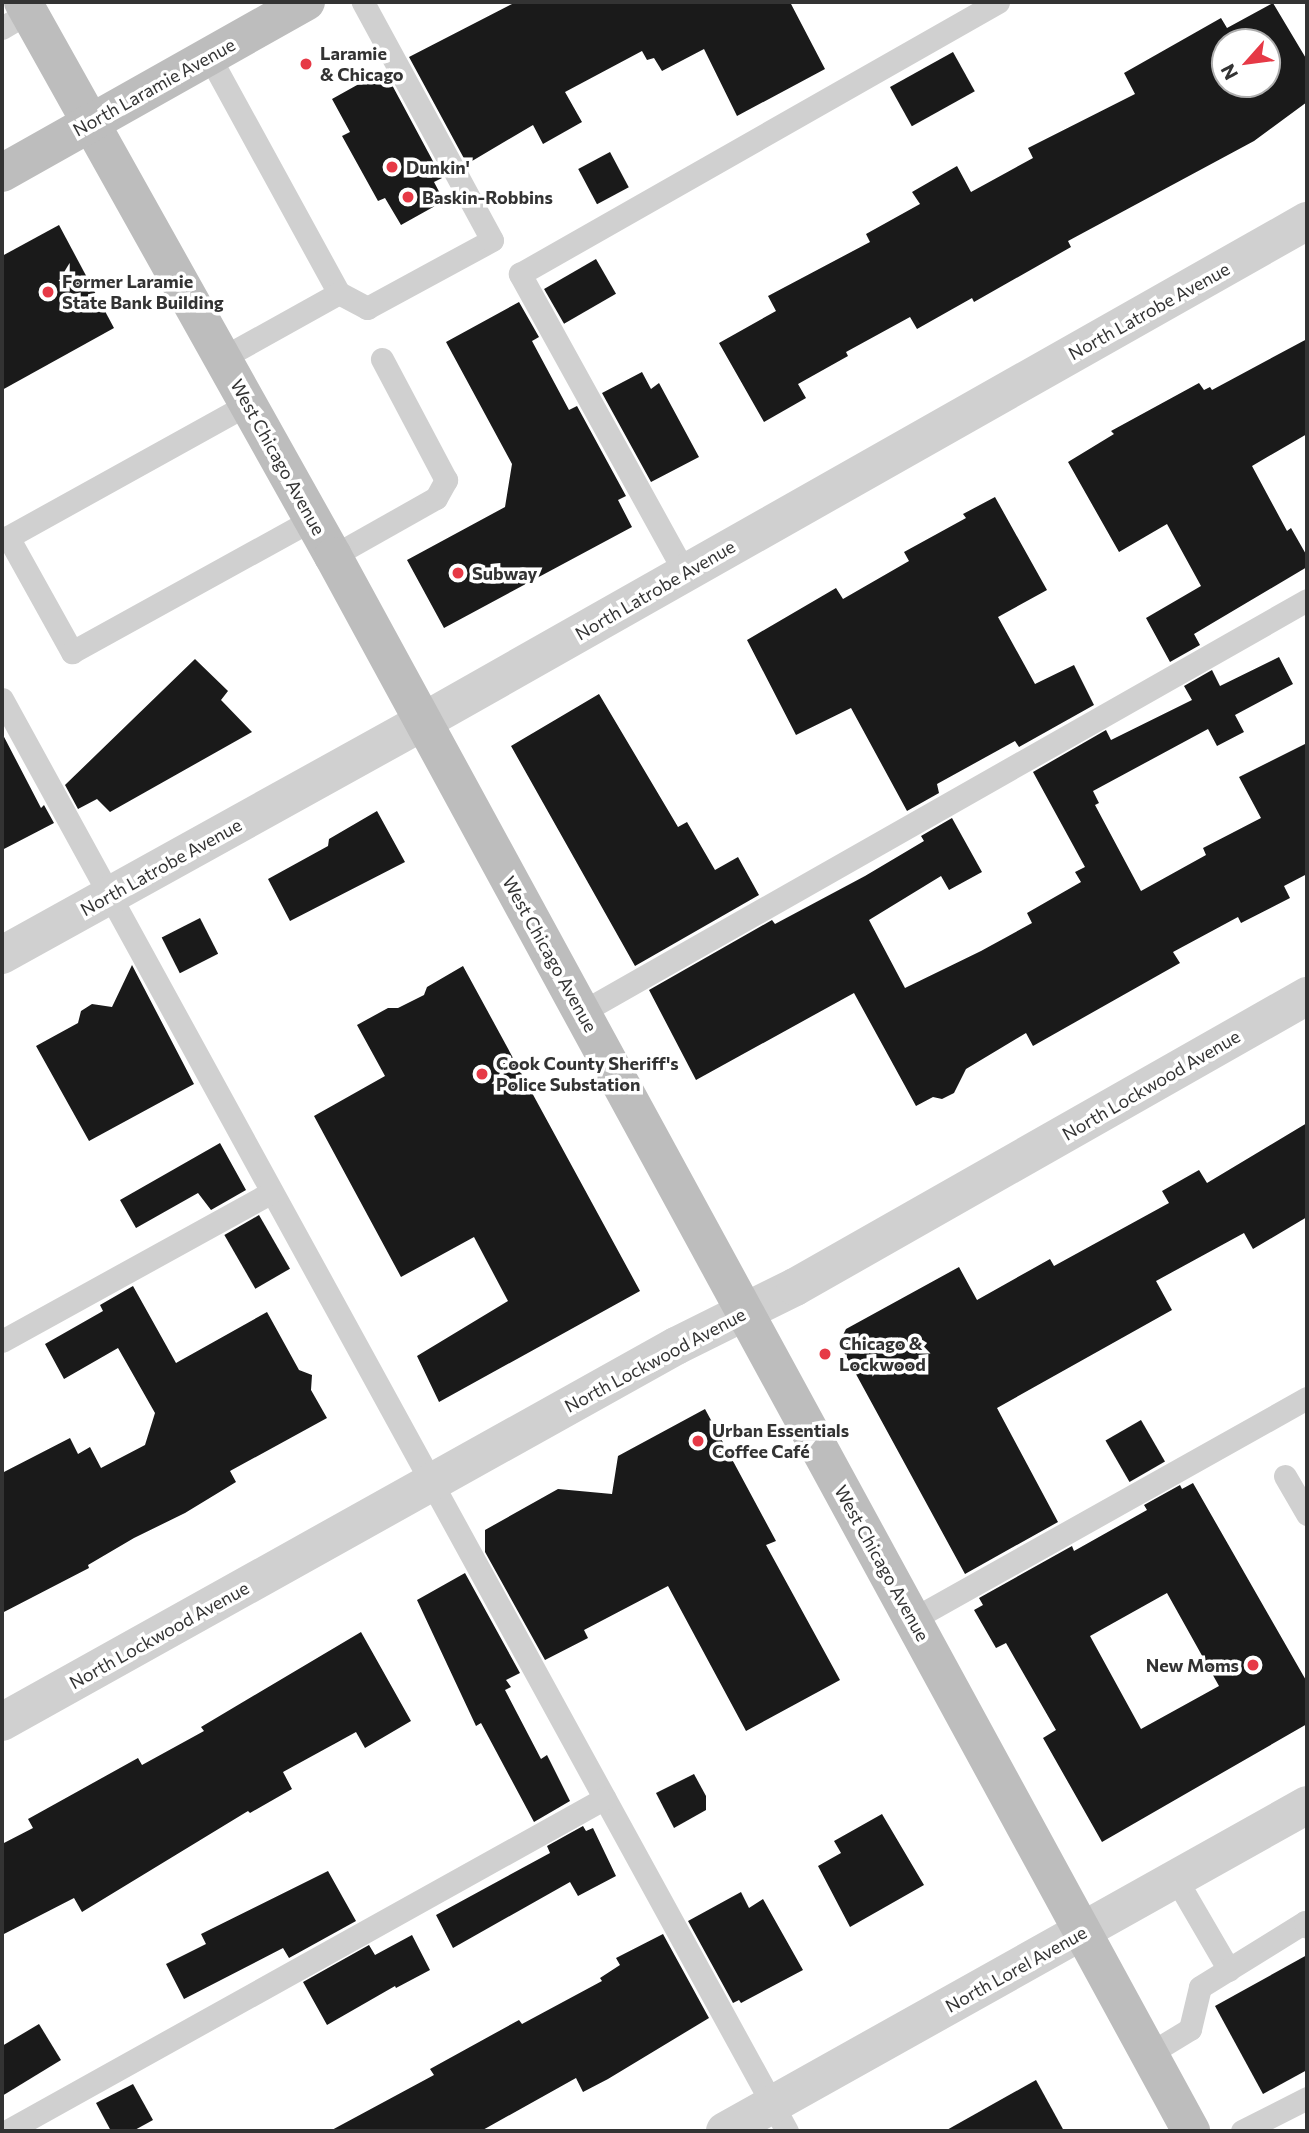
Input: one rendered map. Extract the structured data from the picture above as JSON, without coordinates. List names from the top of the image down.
{
  "streets": {
    "main road": ["North Laramie Avenue", "West Chicago Avenue"],
    "street": ["North Latrobe Avenue", "North Lockwood Avenue", "North Lorel Avenue"]
  },
  "crossings": [
    ["North Laramie Avenue", "West Chicago Avenue"],
    ["North Latrobe Avenue", "West Chicago Avenue"],
    ["West Chicago Avenue", "North Lockwood Avenue"],
    ["West Chicago Avenue", "North Lorel Avenue"]
  ],
  "places": [
    "Laramie & Chicago",
    "Dunkin'",
    "Baskin-Robbins",
    "Former Laramie State Bank Building",
    "Subway",
    "Cook County Sheriff's Police Substation",
    "Chicago & Lockwood",
    "Urban Essentials Coffee Café",
    "New Moms"
  ],
  "north": "bottom left"
}
